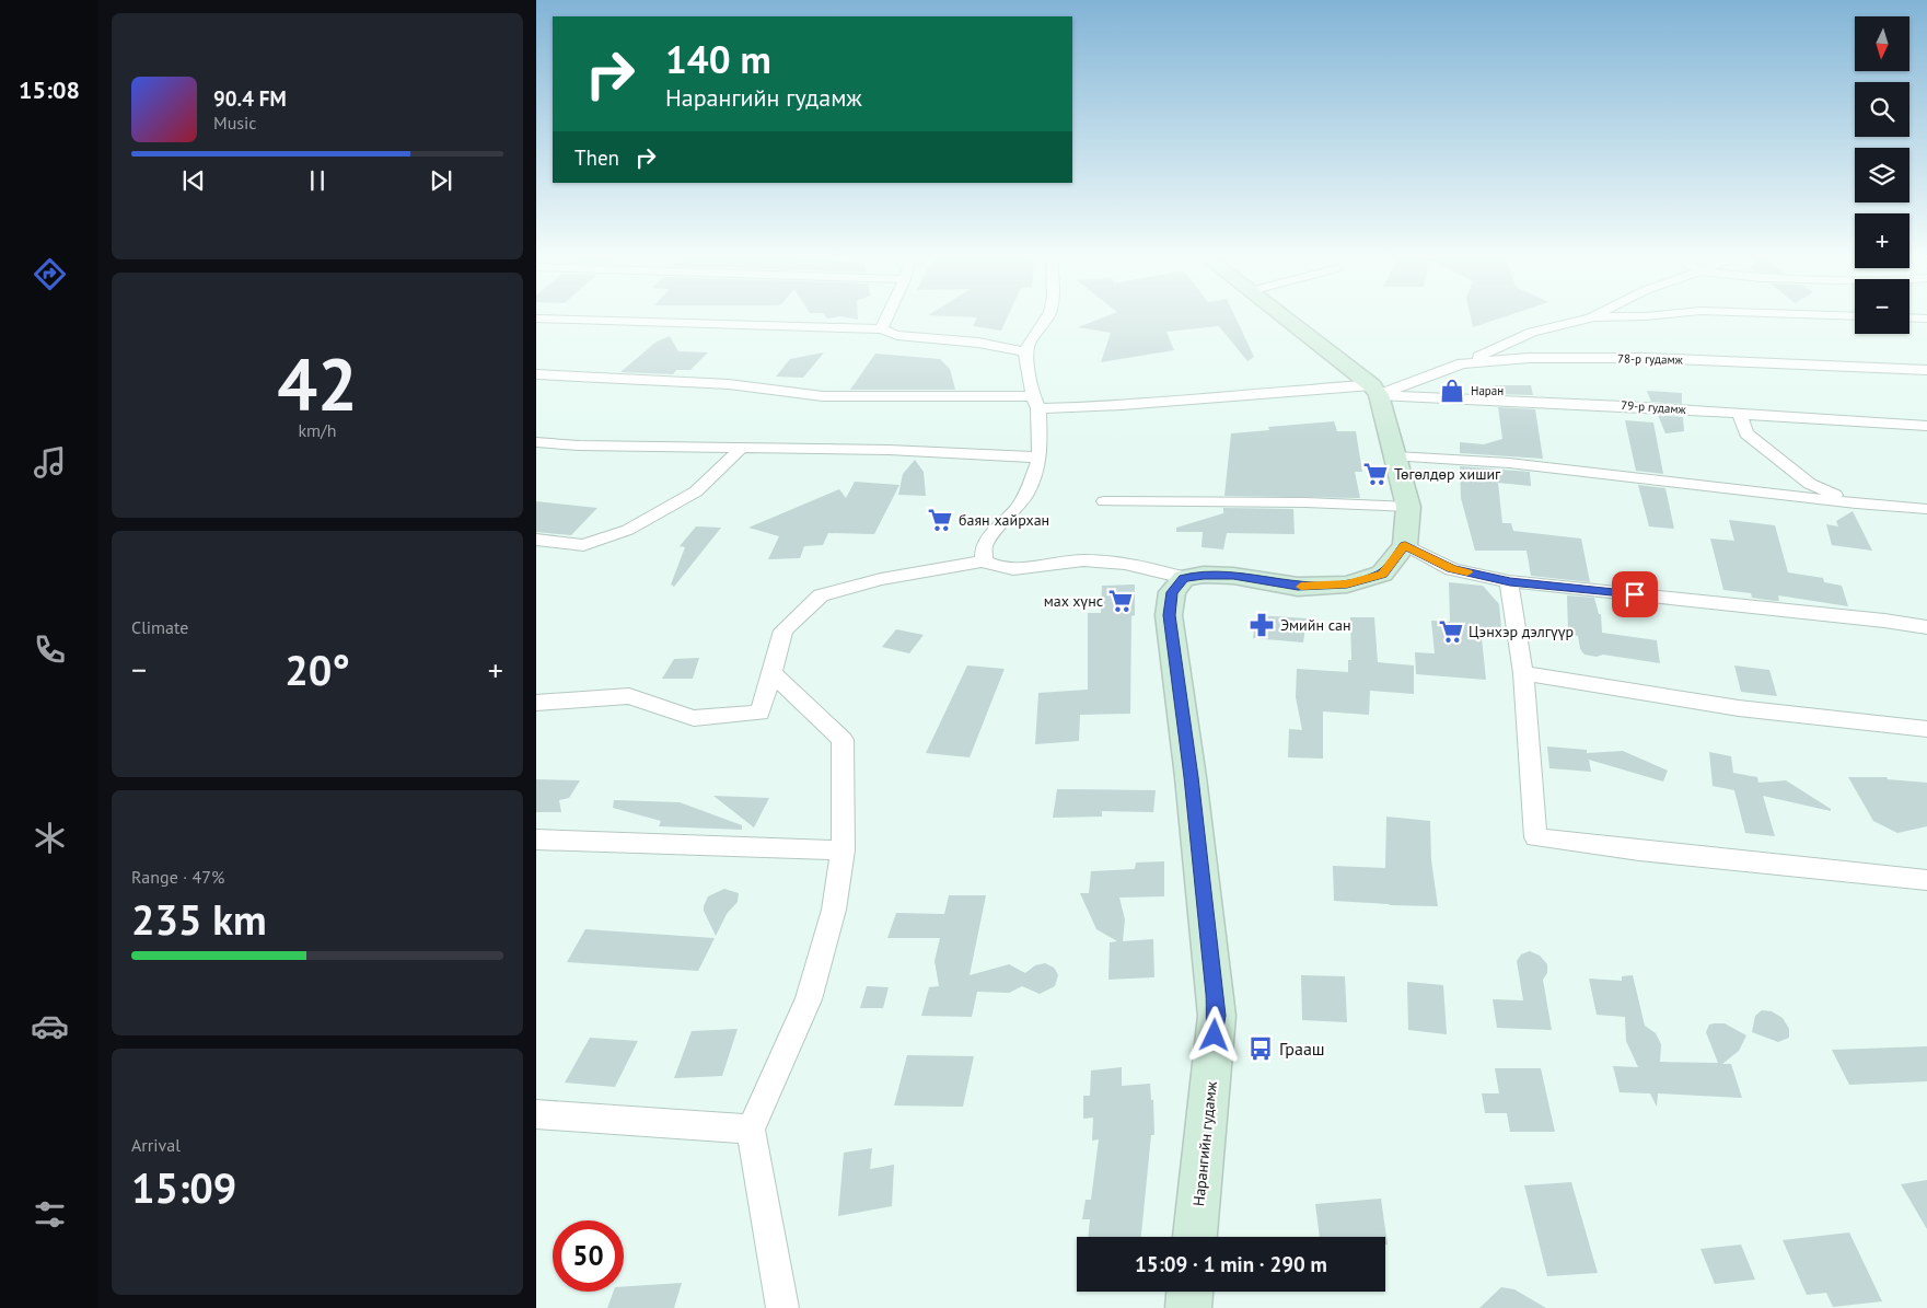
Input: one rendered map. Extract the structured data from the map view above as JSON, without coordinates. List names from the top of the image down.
{
  "streets": {
    "main road": ["Нарангийн гудамж"],
    "street": ["78-р гудамж", "79-р гудамж"]
  },
  "crossings": [
    ["78-р гудамж", "79-р гудамж"]
  ],
  "places": {
    "shop": ["Наран"],
    "supermarket": [
      "Төгөлдөр хишиг",
      "баян хайрхан",
      "мах хүнс",
      "Цэнхэр дэлгүүр"
    ],
    "pharmacy": ["Эмийн сан"],
    "bus stop": ["Грааш"]
  },
  "north": "bottom",
  "page": {
    "tabs": "15:08",
    "map_buttons": ["+", "−"],
    "turn": ["140 m", "Нарангийн гудамж"],
    "song": ["90.4 FM", "Music"],
    "then": "Then",
    "tile": [
      ["42", "km/h"],
      "Climate",
      ["Range · 47%", "235 km"],
      ["Arrival", "15:09"]
    ],
    "heat": ["−", "20°", "+"],
    "limit": "50",
    "trip": "15:09 · 1 min · 290 m"
  }
}
